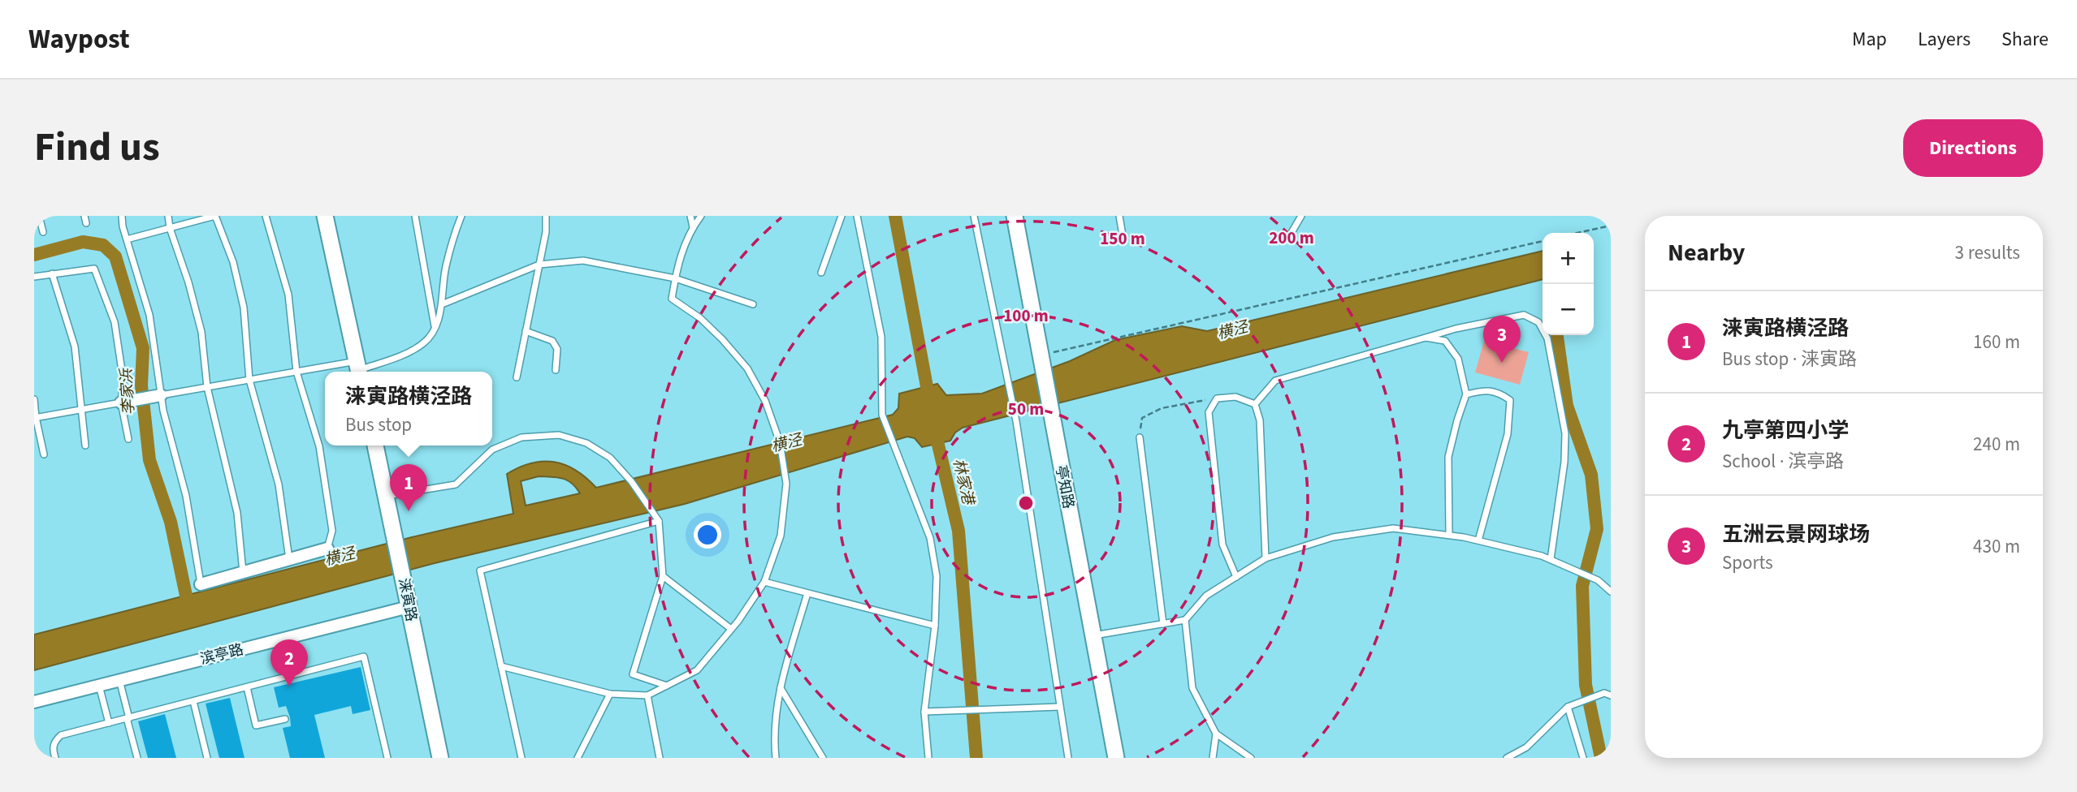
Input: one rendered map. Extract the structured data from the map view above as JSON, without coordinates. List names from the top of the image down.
{
  "streets": {
    "street": ["亭知路", "涞寅路", "滨亭路"]
  },
  "crossings": [
    ["涞寅路", "滨亭路"]
  ],
  "water": ["横泾", "李家浜", "林家港"],
  "page": {
    "header": "Waypost",
    "nav": ["Map", "Layers", "Share"],
    "title": "Find us",
    "buttons": "Directions",
    "heading": ["Nearby", "3 results"],
    "map_buttons": ["+", "−"],
    "list": [
      {
        "mark": "1",
        "name": "涞寅路横泾路",
        "note": "Bus stop · 涞寅路",
        "value": "160 m"
      },
      {
        "mark": "2",
        "name": "九亭第四小学",
        "note": "School · 滨亭路",
        "value": "240 m"
      },
      {
        "mark": "3",
        "name": "五洲云景网球场",
        "note": "Sports",
        "value": "430 m"
      }
    ],
    "pins": ["3", "1", "2"],
    "popup": ["涞寅路横泾路", "Bus stop"]
  },
  "rings": [
    "200 m",
    "150 m",
    "100 m",
    "50 m"
  ]
}
